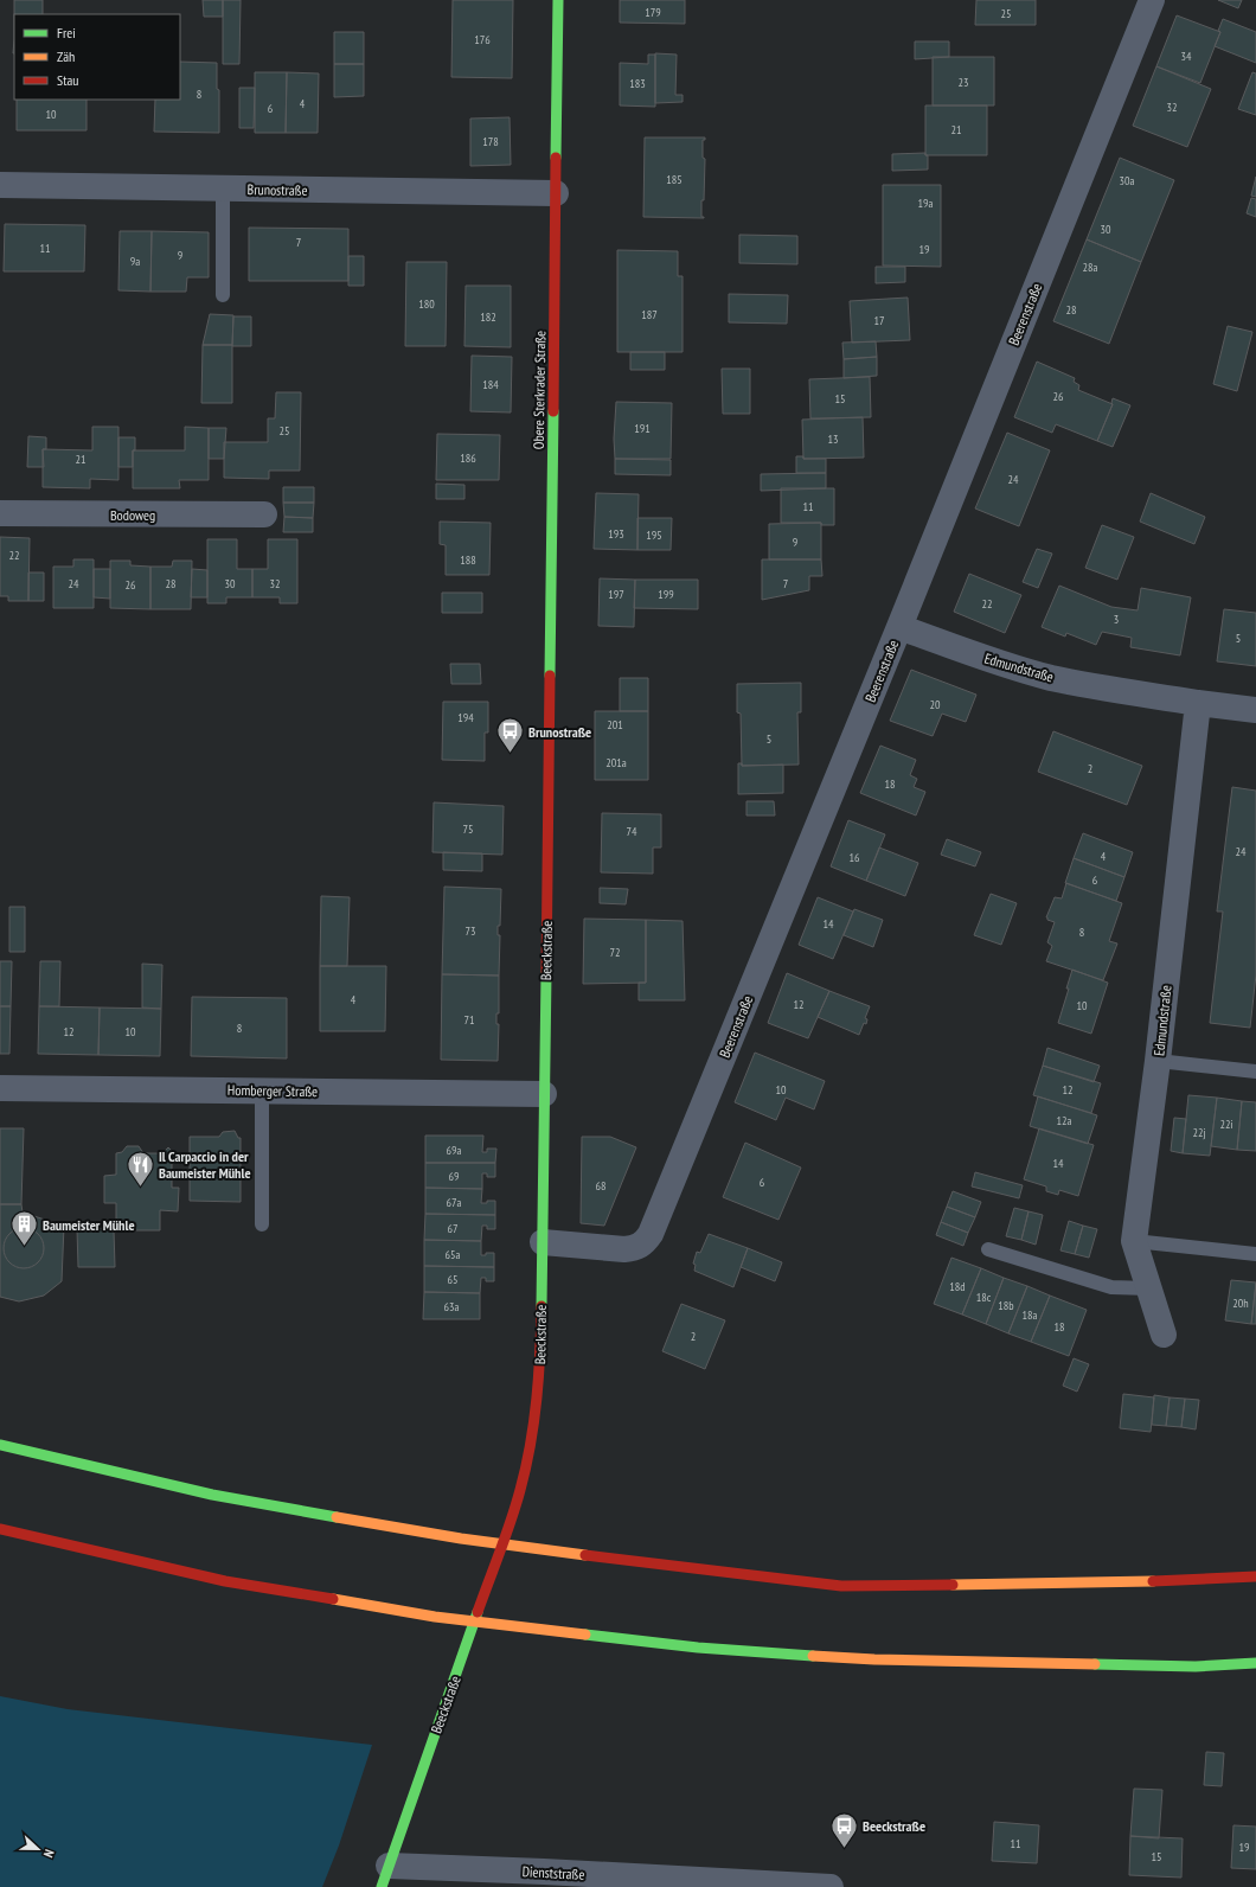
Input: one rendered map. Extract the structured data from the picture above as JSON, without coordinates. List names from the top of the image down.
{
  "streets": {
    "main road": ["Obere Sterkrader Straße", "Beeckstraße"],
    "street": [
      "Brunostraße",
      "Beerenstraße",
      "Bodoweg",
      "Edmundstraße",
      "Homberger Straße",
      "Dienststraße"
    ]
  },
  "crossings": [
    ["Brunostraße", "Obere Sterkrader Straße"],
    ["Beerenstraße", "Edmundstraße"],
    ["Beerenstraße", "Beeckstraße"],
    ["Obere Sterkrader Straße", "Beeckstraße"],
    ["Beeckstraße", "Homberger Straße"],
    ["Beeckstraße", "Dienststraße"]
  ],
  "places": {
    "bus stop": ["Brunostraße", "Beeckstraße"],
    "restaurant": ["Il Carpaccio in der Baumeister Mühle"],
    "building": ["Baumeister Mühle"]
  },
  "house_numbers": [
    "179",
    "25",
    "176",
    "34",
    "23",
    "183",
    "8",
    "4",
    "32",
    "6",
    "10",
    "21",
    "178",
    "185",
    "30a",
    "19a",
    "30",
    "7",
    "11",
    "19",
    "9",
    "9a",
    "28a",
    "180",
    "28",
    "187",
    "182",
    "17",
    "184",
    "26",
    "15",
    "191",
    "25",
    "13",
    "186",
    "21",
    "24",
    "11",
    "193",
    "195",
    "9",
    "22",
    "188",
    "24",
    "28",
    "30",
    "32",
    "7",
    "26",
    "197",
    "199",
    "22",
    "3",
    "5",
    "20",
    "194",
    "201",
    "5",
    "201a",
    "2",
    "18",
    "75",
    "74",
    "24",
    "4",
    "16",
    "6",
    "14",
    "73",
    "8",
    "72",
    "4",
    "12",
    "10",
    "71",
    "8",
    "12",
    "10",
    "10",
    "12",
    "12a",
    "22i",
    "22j",
    "69a",
    "14",
    "69",
    "6",
    "68",
    "67a",
    "67",
    "65a",
    "65",
    "18d",
    "18c",
    "20h",
    "18b",
    "63a",
    "18a",
    "18",
    "2",
    "11",
    "19",
    "15"
  ],
  "legend": ["Frei", "Zäh", "Stau"],
  "north": "right"
}
